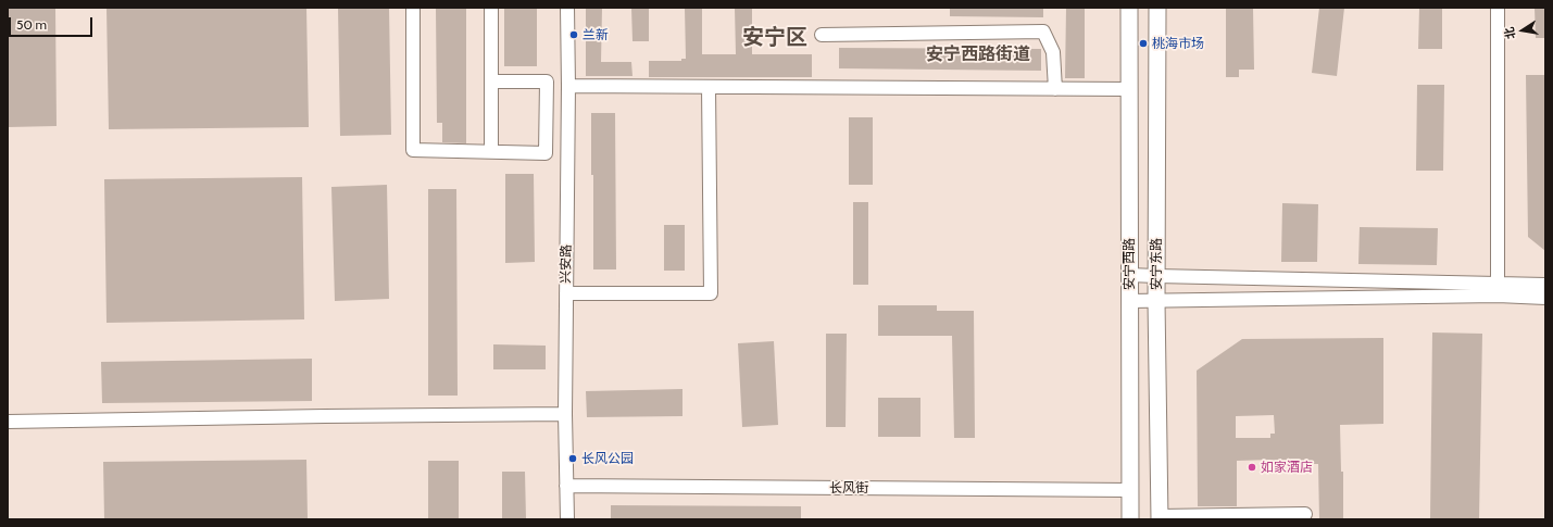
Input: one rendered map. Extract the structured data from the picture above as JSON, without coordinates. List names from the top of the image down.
{
  "streets": {
    "main road": ["安宁西路", "安宁东路"],
    "street": ["兴安路", "长风街"]
  },
  "crossings": [
    ["兴安路", "长风街"],
    ["安宁西路", "长风街"]
  ],
  "districts": ["安宁区", "安宁西路街道"],
  "places": [
    "兰新",
    "桃海市场",
    "长风公园",
    "如家酒店"
  ],
  "scale_bar": "50 m",
  "north": "left"
}
